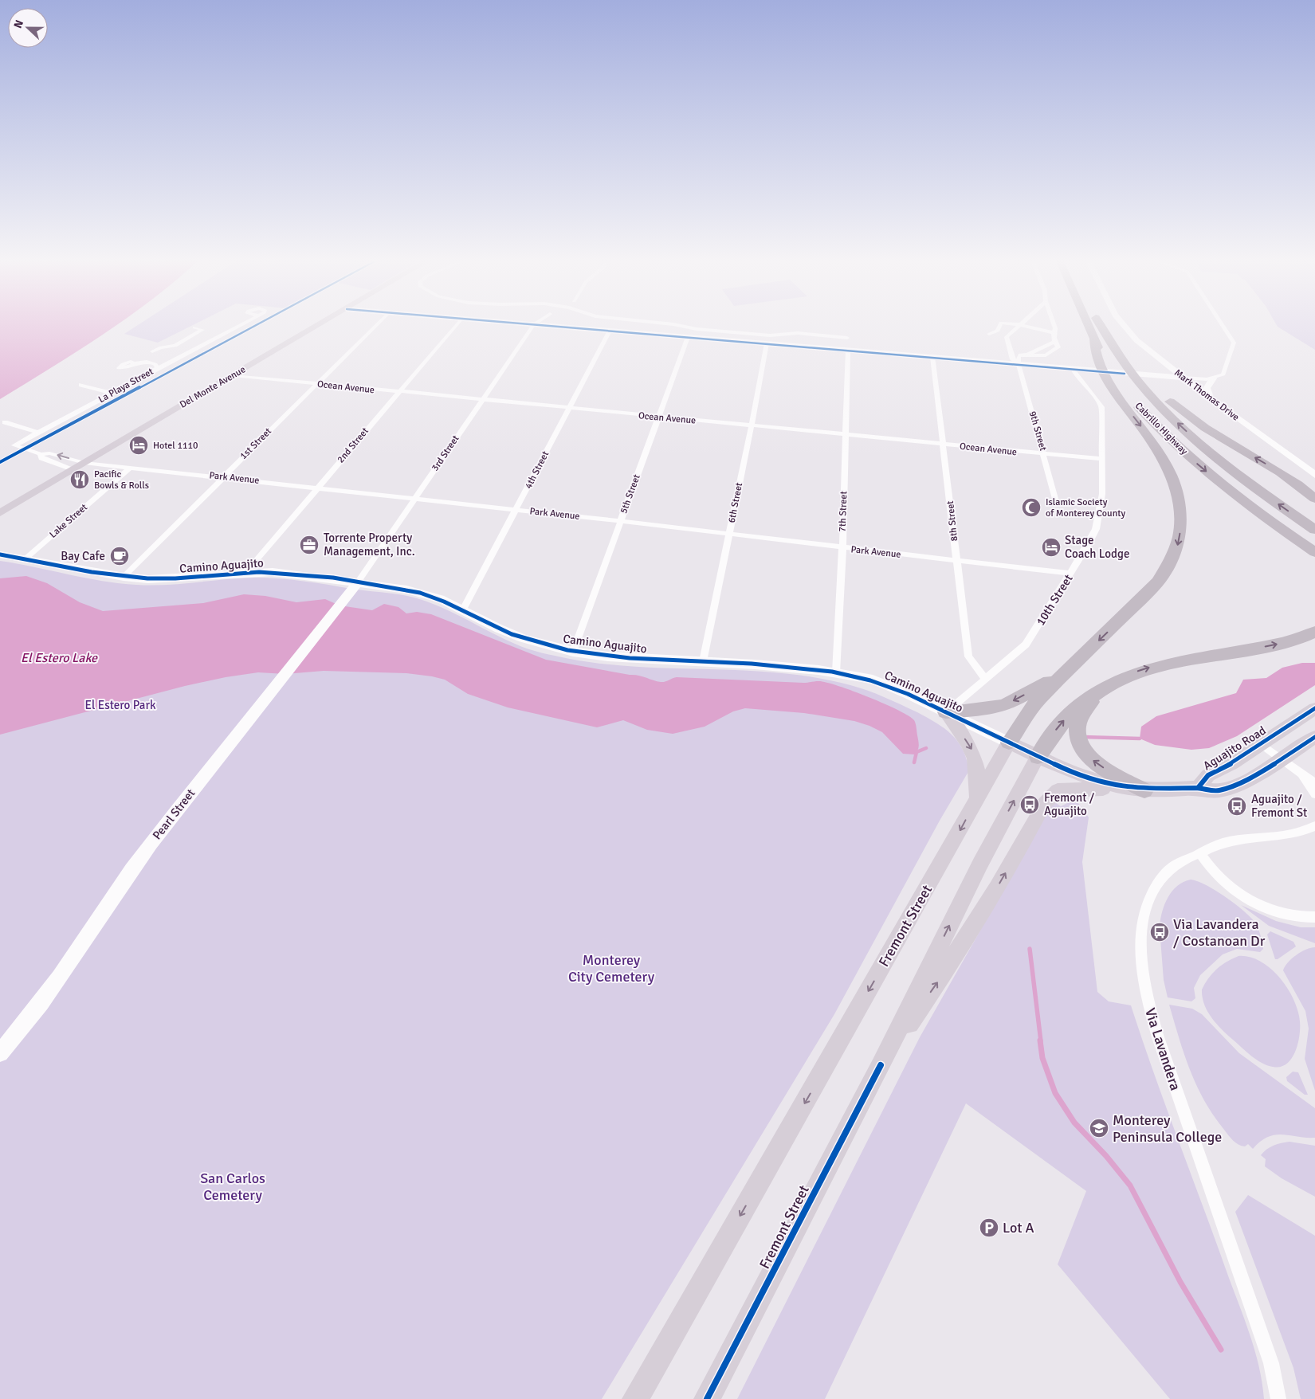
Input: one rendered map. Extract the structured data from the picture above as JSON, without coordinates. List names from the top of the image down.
{
  "streets": {
    "highway": ["Cabrillo Highway"],
    "main road": [
      "Del Monte Avenue",
      "Camino Aguajito",
      "Aguajito Road",
      "Fremont Street"
    ],
    "street": [
      "La Playa Street",
      "Ocean Avenue",
      "Mark Thomas Drive",
      "9th Street",
      "1st Street",
      "2nd Street",
      "3rd Street",
      "4th Street",
      "Park Avenue",
      "5th Street",
      "6th Street",
      "7th Street",
      "Lake Street",
      "8th Street",
      "10th Street",
      "Pearl Street",
      "Via Lavandera"
    ]
  },
  "crossings": [
    ["La Playa Street", "Park Avenue"],
    ["Del Monte Avenue", "Ocean Avenue"],
    ["Del Monte Avenue", "Park Avenue"],
    ["Ocean Avenue", "9th Street"],
    ["Ocean Avenue", "1st Street"],
    ["Ocean Avenue", "2nd Street"],
    ["Ocean Avenue", "3rd Street"],
    ["Ocean Avenue", "4th Street"],
    ["Ocean Avenue", "5th Street"],
    ["Ocean Avenue", "6th Street"],
    ["Ocean Avenue", "7th Street"],
    ["Ocean Avenue", "8th Street"],
    ["Ocean Avenue", "10th Street"],
    ["1st Street", "Park Avenue"],
    ["1st Street", "Camino Aguajito"],
    ["2nd Street", "Park Avenue"],
    ["2nd Street", "Camino Aguajito"],
    ["3rd Street", "Park Avenue"],
    ["3rd Street", "Camino Aguajito"],
    ["3rd Street", "Pearl Street"],
    ["4th Street", "Park Avenue"],
    ["4th Street", "Camino Aguajito"],
    ["Park Avenue", "5th Street"],
    ["Park Avenue", "6th Street"],
    ["Park Avenue", "7th Street"],
    ["Park Avenue", "Lake Street"],
    ["Park Avenue", "8th Street"],
    ["Park Avenue", "10th Street"],
    ["5th Street", "Camino Aguajito"],
    ["6th Street", "Camino Aguajito"],
    ["7th Street", "Camino Aguajito"],
    ["Lake Street", "Camino Aguajito"],
    ["8th Street", "10th Street"],
    ["Camino Aguajito", "10th Street"],
    ["Camino Aguajito", "Aguajito Road"],
    ["Camino Aguajito", "Pearl Street"],
    ["Camino Aguajito", "Fremont Street"]
  ],
  "water": ["El Estero Lake"],
  "parks": ["El Estero Park", "Monterey City Cemetery", "San Carlos Cemetery"],
  "places": {
    "hotel": ["Hotel 1110", "Stage Coach Lodge"],
    "restaurant": ["Pacific Bowls & Rolls"],
    "mosque": ["Islamic Society of Monterey County"],
    "office": ["Torrente Property Management, Inc."],
    "cafe": ["Bay Cafe"],
    "bus stop": ["Fremont / Aguajito", "Aguajito / Fremont St", "Via Lavandera / Costanoan Dr"],
    "school or university": ["Monterey Peninsula College"],
    "parking": ["Lot A"]
  },
  "north": "left"
}
